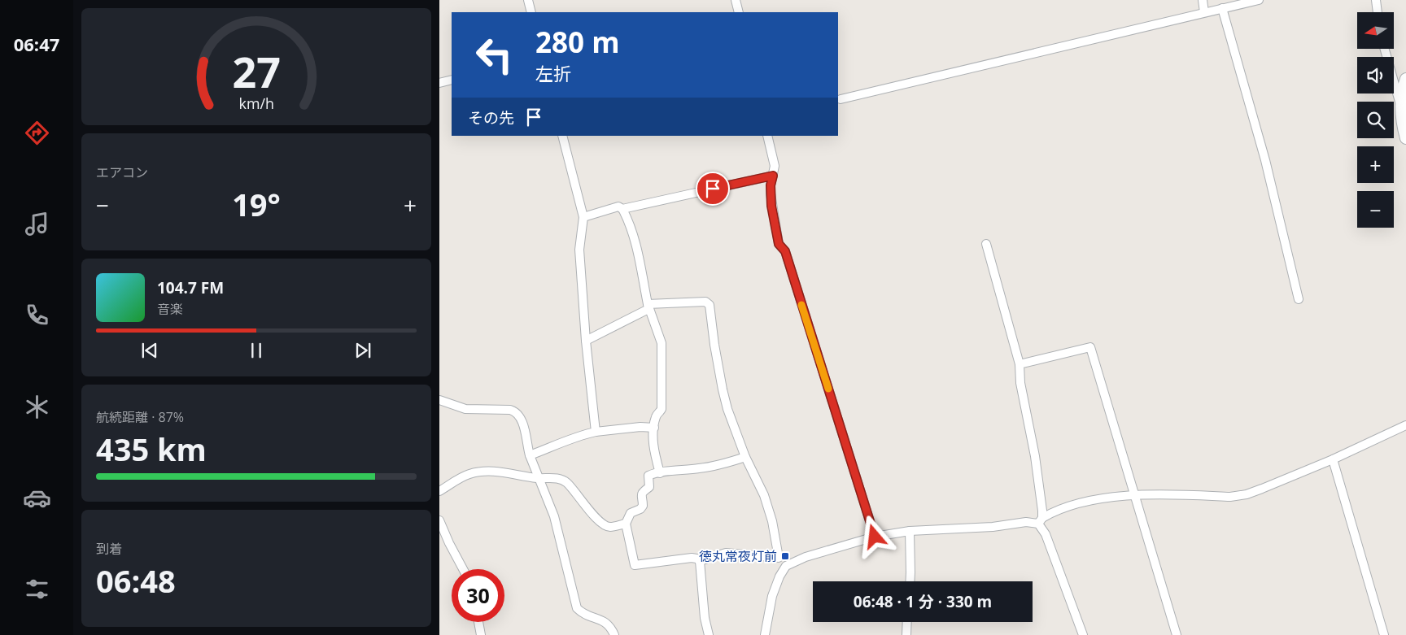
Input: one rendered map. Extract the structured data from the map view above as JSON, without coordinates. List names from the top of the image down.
{
  "places": {
    "transit": ["徳丸常夜灯前"]
  },
  "north": "left",
  "page": {
    "tabs": "06:47",
    "map_buttons": ["+", "−"],
    "turn": ["280 m", "左折"],
    "then": "その先",
    "tile": [
      "エアコン",
      ["航続距離 · 87%", "435 km"],
      ["到着", "06:48"]
    ],
    "heat": ["−", "19°", "+"],
    "song": ["104.7 FM", "音楽"],
    "limit": "30",
    "trip": "06:48 · 1 分 · 330 m",
    "gauge": ["27", "km/h"]
  }
}
